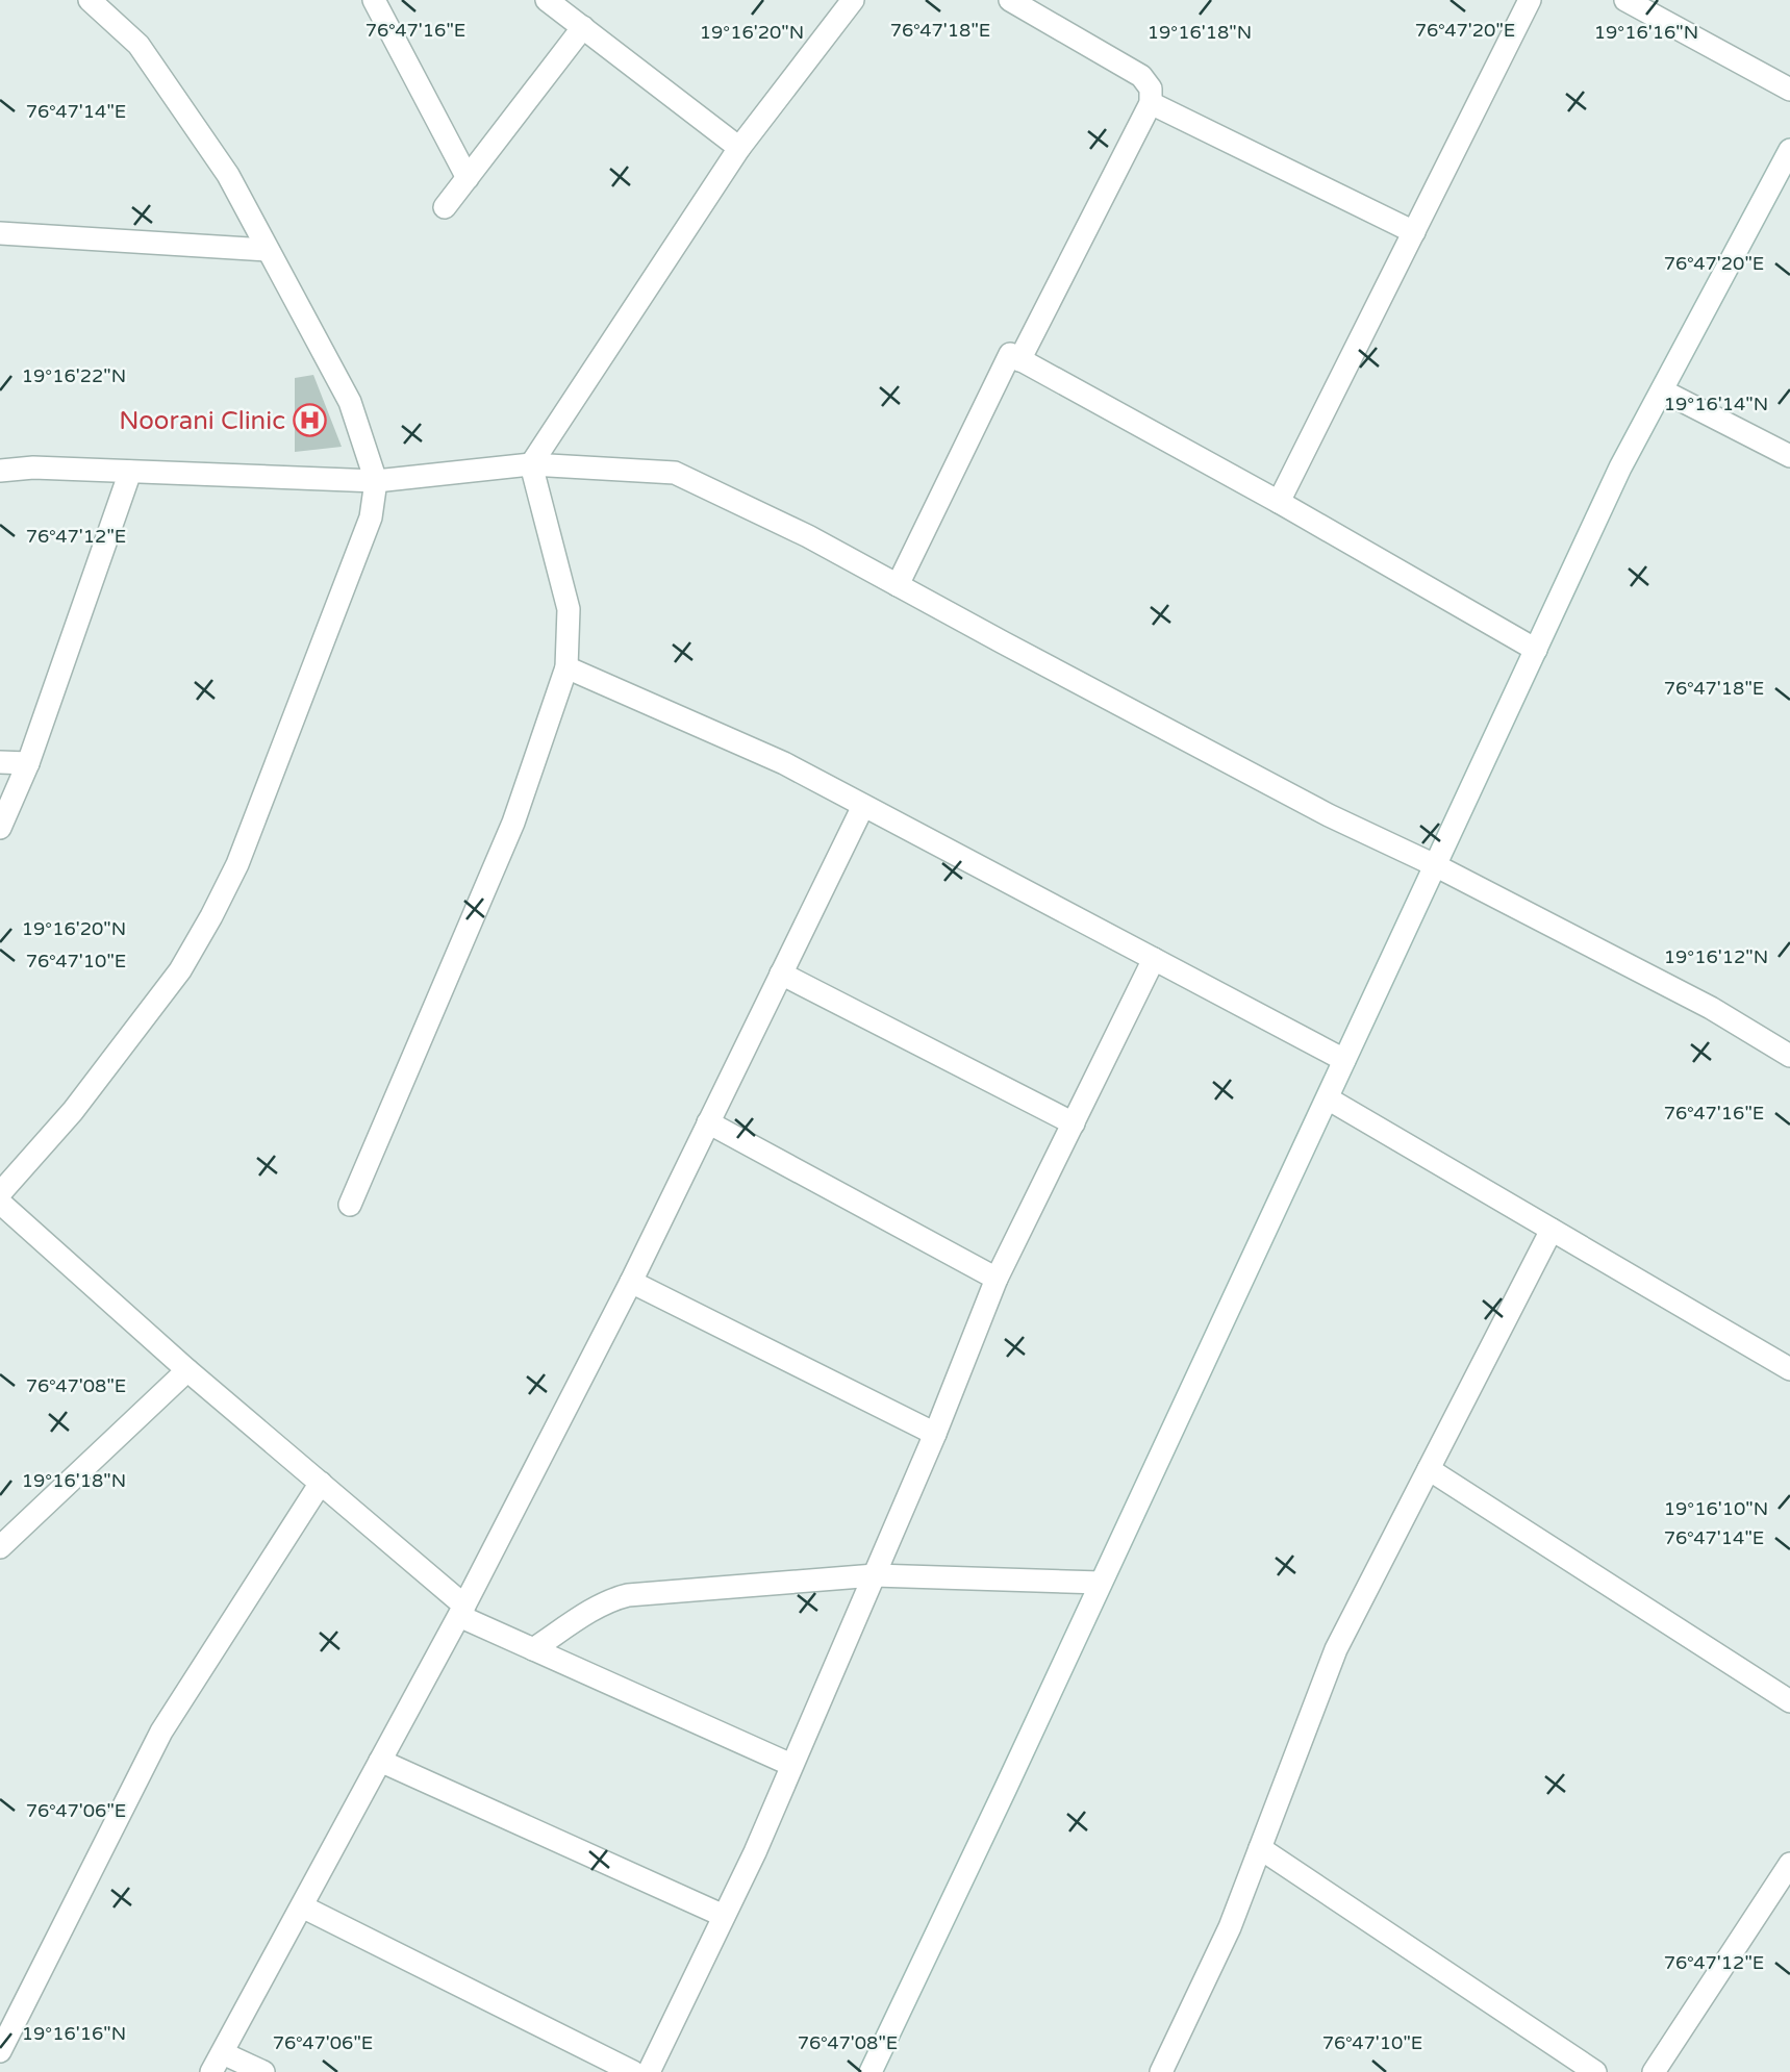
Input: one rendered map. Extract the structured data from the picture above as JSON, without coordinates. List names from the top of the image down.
{
  "places": {
    "hospital": ["Noorani Clinic"]
  },
  "coordinates": [
    "76°47'16\"E",
    "76°47'18\"E",
    "76°47'20\"E",
    "19°16'20\"N",
    "19°16'18\"N",
    "19°16'16\"N",
    "76°47'14\"E",
    "19°16'22\"N",
    "19°16'14\"N",
    "76°47'12\"E",
    "19°16'12\"N",
    "76°47'10\"E",
    "76°47'08\"E",
    "19°16'10\"N",
    "76°47'06\"E"
  ]
}
